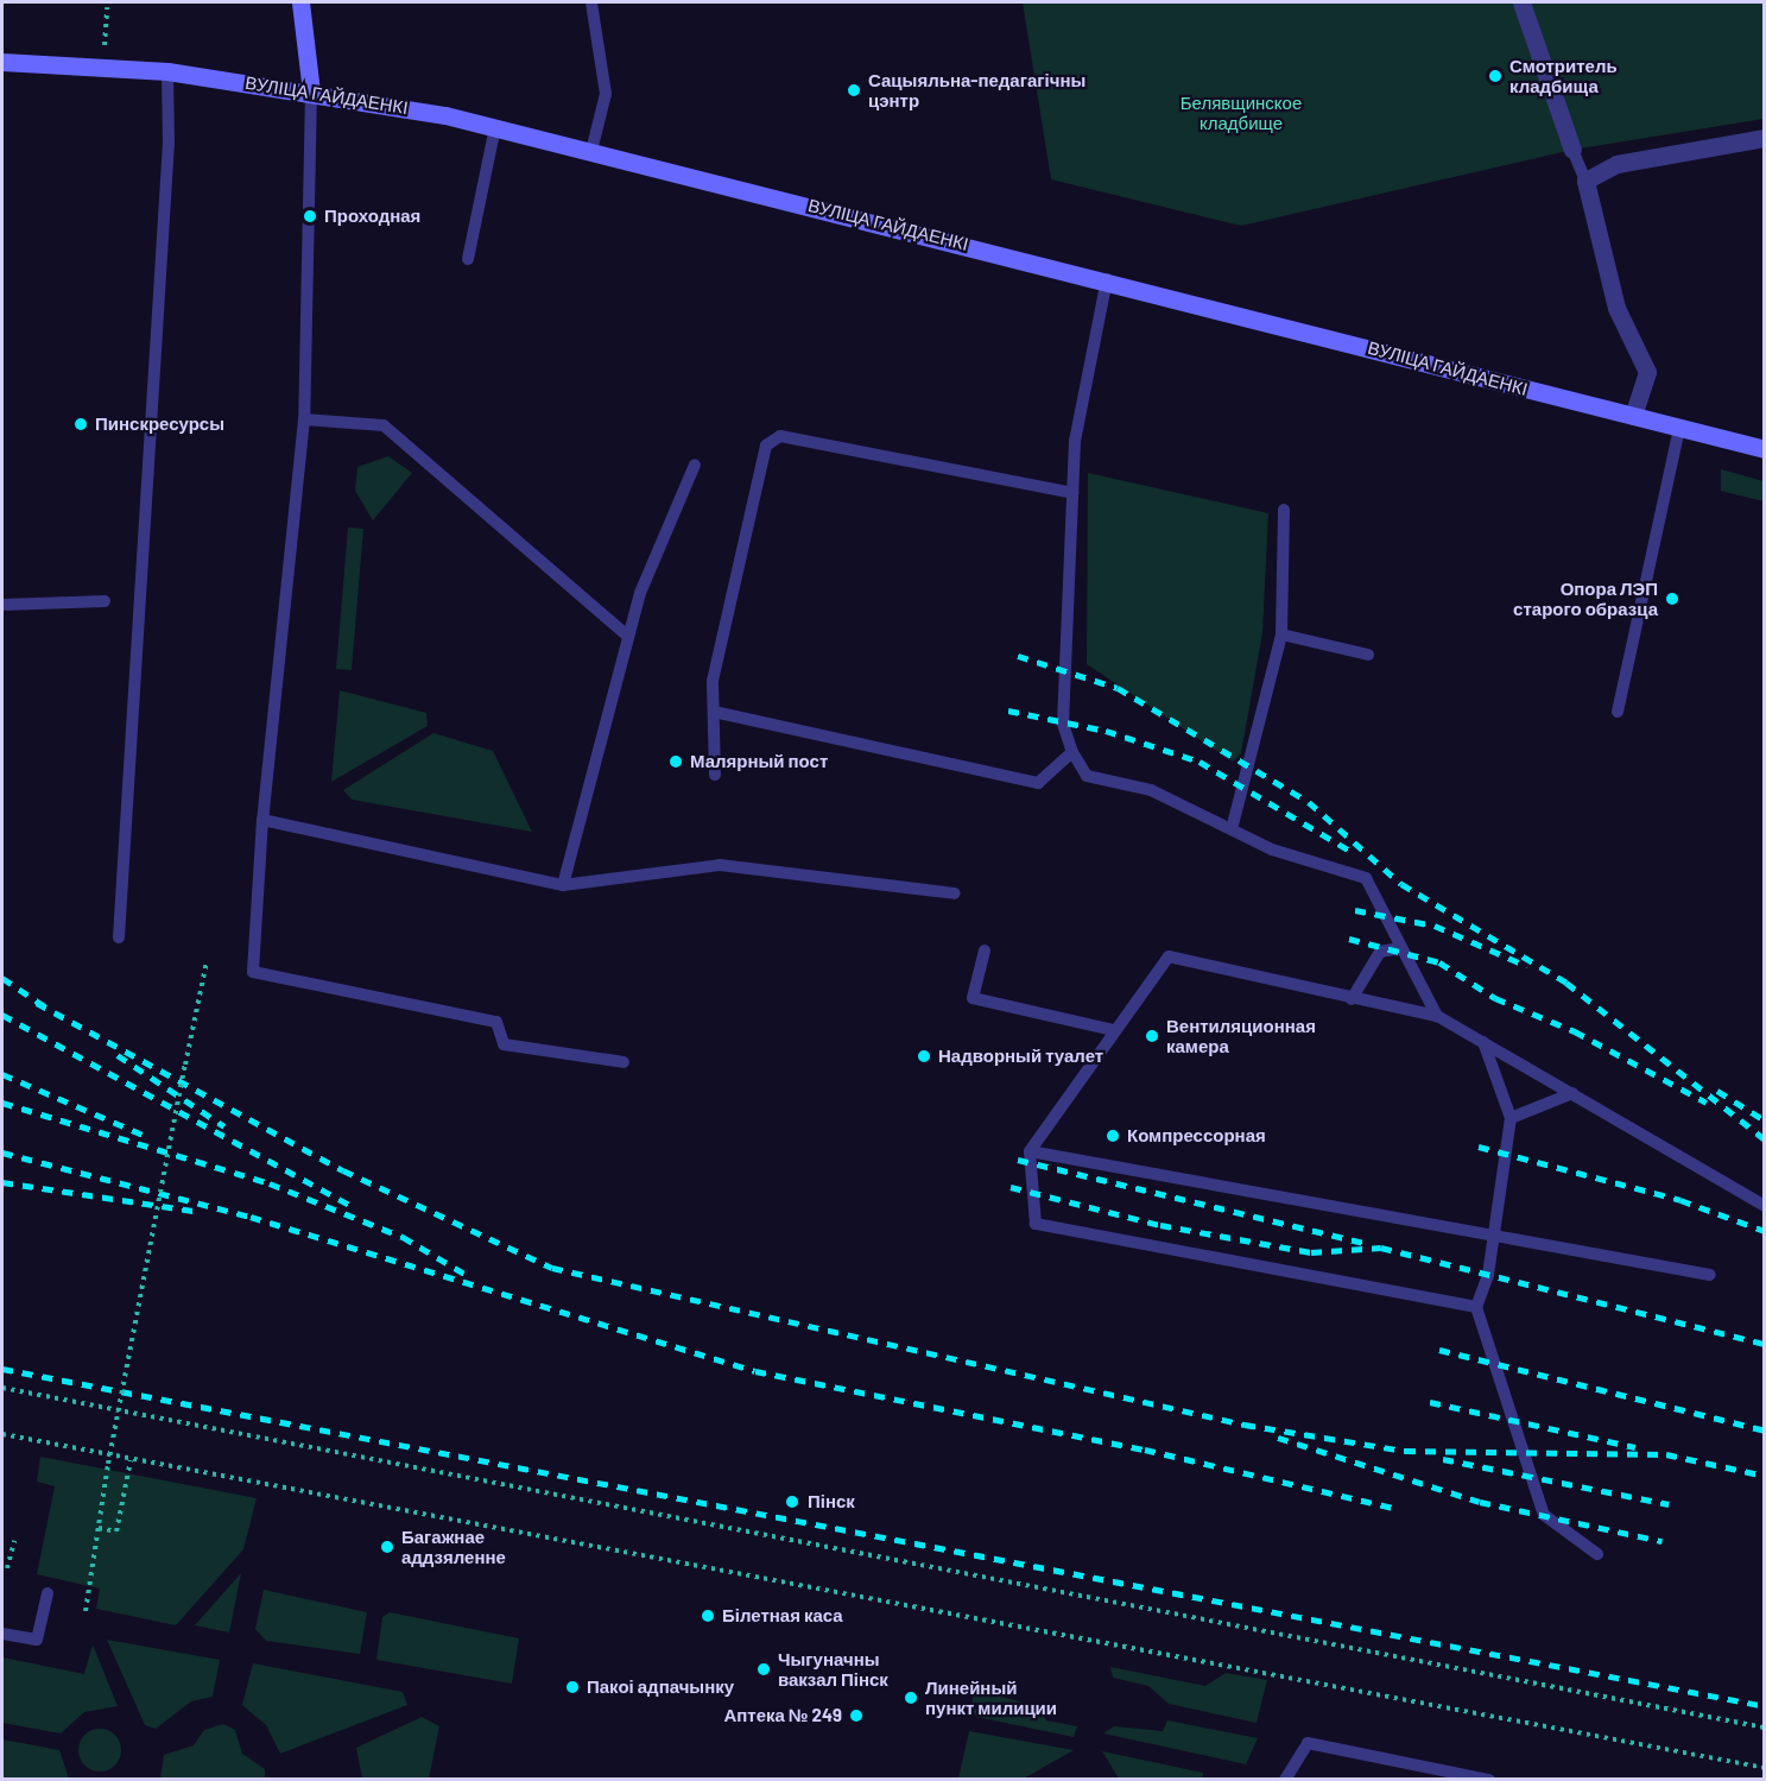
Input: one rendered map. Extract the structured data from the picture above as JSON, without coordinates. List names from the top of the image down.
{
  "streets": {
    "street": ["ВУЛІЦА ГАЙДАЕНКІ"]
  },
  "parks": ["Белявщинское кладбище"],
  "places": [
    "Смотритель кладбища",
    "Сацыяльна-педагагічны цэнтр",
    "Проходная",
    "Пинскресурсы",
    "Опора ЛЭП старого образца",
    "Малярный пост",
    "Вентиляционная камера",
    "Надворный туалет",
    "Компрессорная",
    "Пінск",
    "Багажнае аддзяленне",
    "Білетная каса",
    "Чыгуначны вакзал Пінск",
    "Пакоі адпачынку",
    "Линейный пункт милиции",
    "Аптека № 249"
  ]
}
